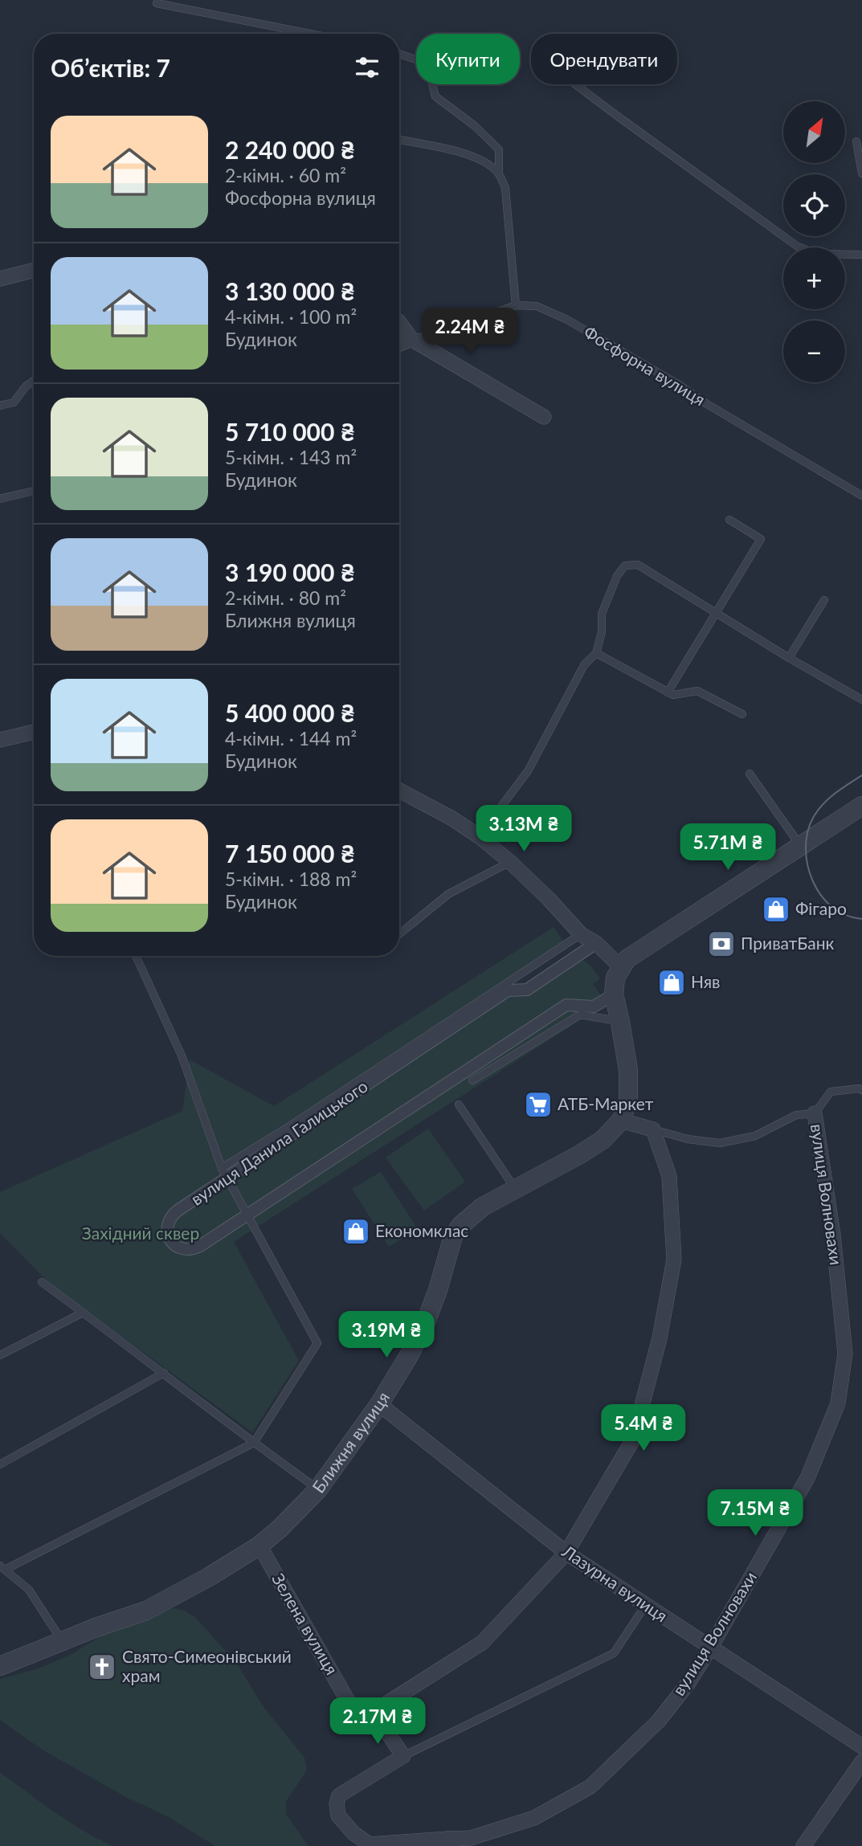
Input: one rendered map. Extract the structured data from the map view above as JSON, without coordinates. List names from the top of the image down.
{
  "streets": {
    "street": [
      "Фосфорна вулиця",
      "вулиця Данила Галицького",
      "вулиця Волновахи",
      "Ближня вулиця",
      "Лазурна вулиця",
      "Зелена вулиця"
    ]
  },
  "crossings": [
    ["вулиця Данила Галицького", "Ближня вулиця"],
    ["вулиця Волновахи", "Лазурна вулиця"],
    ["Ближня вулиця", "Лазурна вулиця"],
    ["Ближня вулиця", "Зелена вулиця"]
  ],
  "parks": ["Західний сквер"],
  "places": {
    "shop": ["Фігаро", "Няв", "Економклас"],
    "bank": ["ПриватБанк"],
    "supermarket": ["АТБ-Маркет"],
    "church": ["Свято-Симеонівський храм"]
  },
  "north": "top right",
  "page": {
    "chip": ["Купити", "Орендувати"],
    "heading": "Об’єктів: 7",
    "map_buttons": ["+", "−"],
    "list": [
      {
        "name": "2 240 000 ₴",
        "note": "2-кімн. · 60 m² · Фосфорна вулиця"
      },
      {
        "name": "3 130 000 ₴",
        "note": "4-кімн. · 100 m² · Будинок"
      },
      {
        "name": "5 710 000 ₴",
        "note": "5-кімн. · 143 m² · Будинок"
      },
      {
        "name": "3 190 000 ₴",
        "note": "2-кімн. · 80 m² · Ближня вулиця"
      },
      {
        "name": "5 400 000 ₴",
        "note": "4-кімн. · 144 m² · Будинок"
      },
      {
        "name": "7 150 000 ₴",
        "note": "5-кімн. · 188 m² · Будинок"
      }
    ],
    "price": [
      "2.24M ₴",
      "3.13M ₴",
      "5.71M ₴",
      "3.19M ₴",
      "5.4M ₴",
      "7.15M ₴",
      "2.17M ₴"
    ]
  }
}
